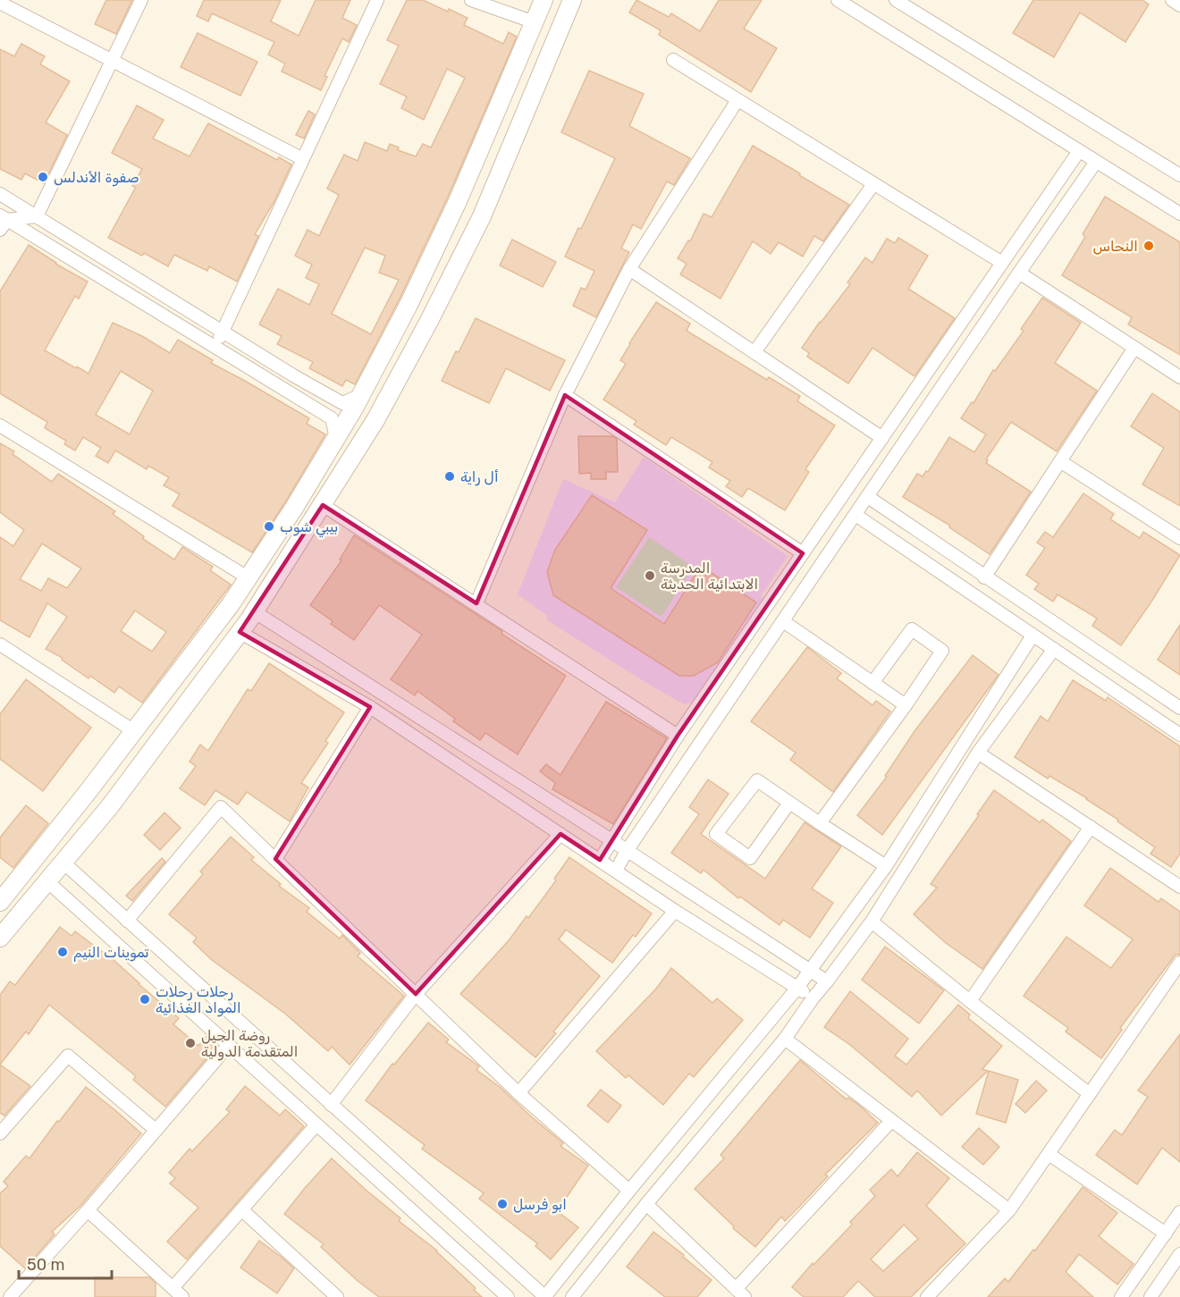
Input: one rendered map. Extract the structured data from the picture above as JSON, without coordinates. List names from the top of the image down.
{
  "places": [
    "صفوة الأندلس",
    "النحاس",
    "أل راية",
    "بيبي شوب",
    "المدرسة الابتدائية الحديثة",
    "تموينات النيم",
    "رحلات رحلات المواد الغذائية",
    "روضة الجيل المتقدمة الدولية",
    "ابو فرسل"
  ],
  "scale_bar": "50 m"
}
